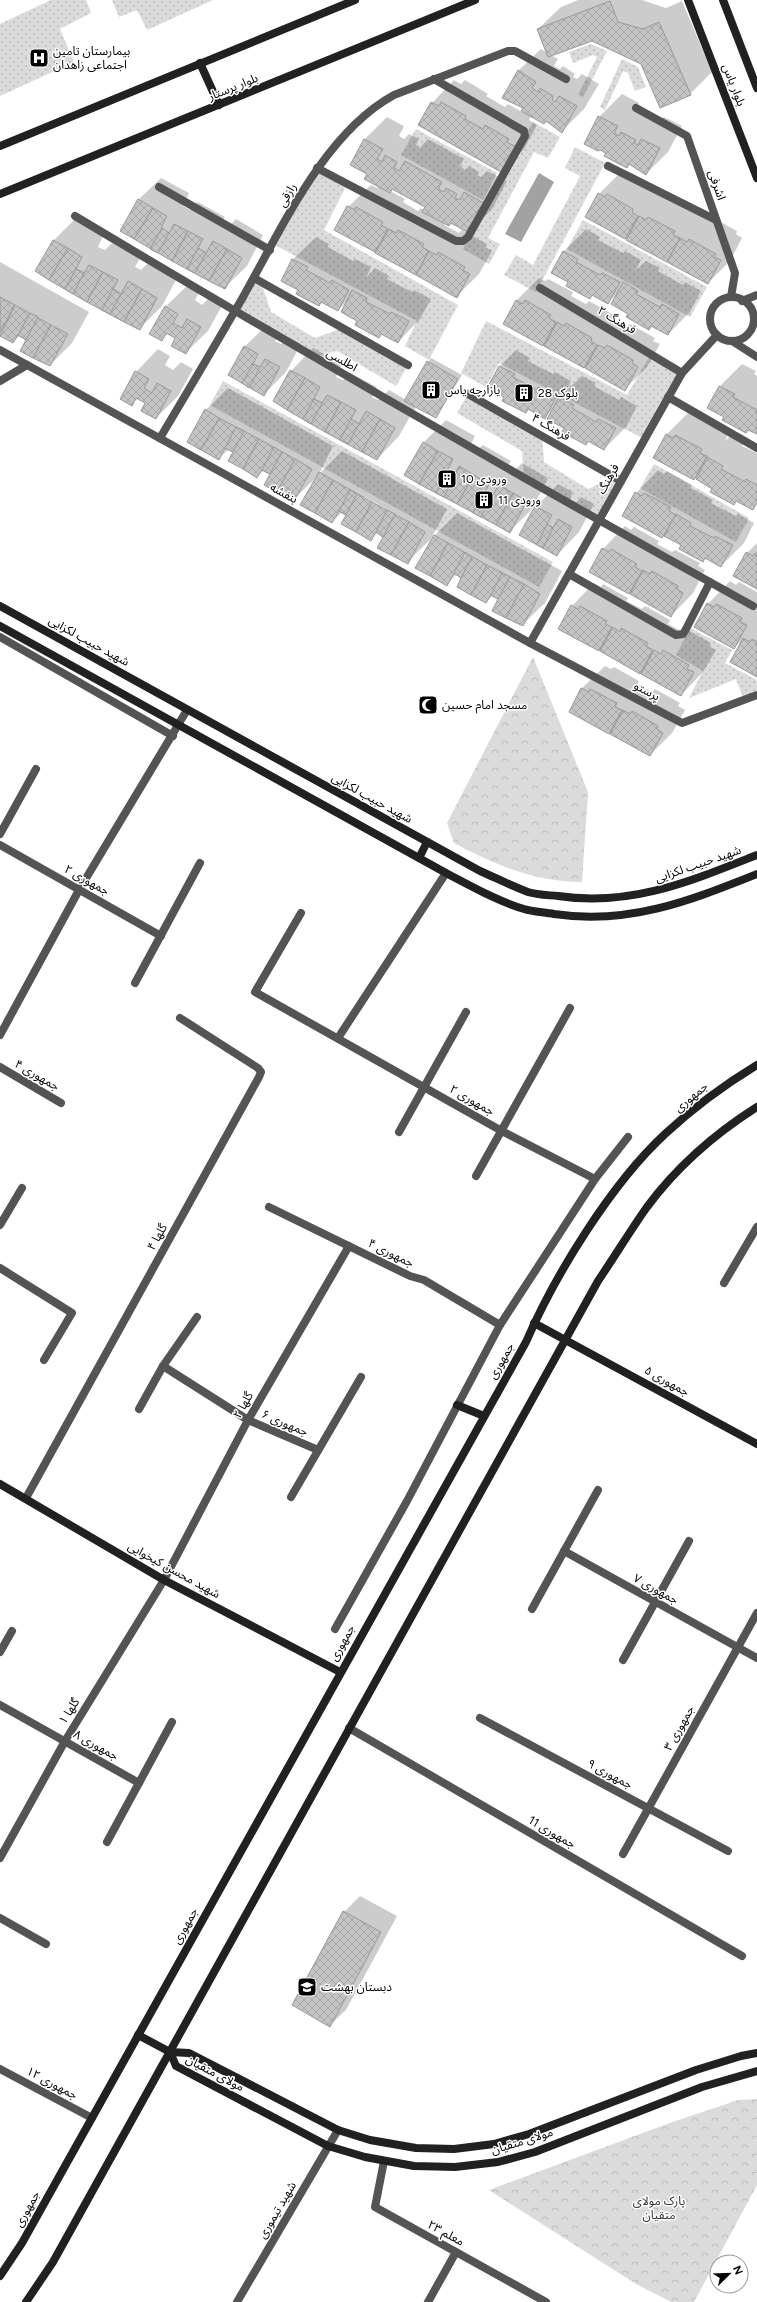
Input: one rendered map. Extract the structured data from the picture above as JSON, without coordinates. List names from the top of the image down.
{
  "streets": {
    "main road": [
      "بلوار یاس",
      "بلوار پرستار",
      "شهید حبیب لکزایی",
      "جمهوری",
      "جمهوری ۵",
      "شهید محسن کیخوایی",
      "مولای متقیان"
    ],
    "street": [
      "اشرفی",
      "رازقی",
      "فرهنگ ۲",
      "اطلسی",
      "فرهنگ ۴",
      "فرهنگ",
      "بنفشه",
      "پرستو",
      "جمهوری ۲",
      "جمهوری ۴",
      "گلها ۴",
      "گلها ۲",
      "جمهوری ۶",
      "جمهوری ۷",
      "گلها ۱",
      "جمهوری ۳",
      "جمهوری ۸",
      "جمهوری ۹",
      "جمهوری 11",
      "جمهوری ۱۲",
      "شهید تیموری",
      "معلم ۲۳"
    ]
  },
  "crossings": [
    ["اشرفی", "فرهنگ"],
    ["رازقی", "اطلسی"],
    ["رازقی", "بنفشه"],
    ["فرهنگ ۲", "فرهنگ"],
    ["اطلسی", "فرهنگ"],
    ["فرهنگ ۴", "فرهنگ"],
    ["فرهنگ", "بنفشه"],
    ["فرهنگ", "پرستو"],
    ["بنفشه", "پرستو"],
    ["جمهوری ۴", "گلها ۲"],
    ["جمهوری", "جمهوری ۵"],
    ["جمهوری", "شهید محسن کیخوایی"],
    ["جمهوری", "جمهوری ۱۲"],
    ["گلها ۴", "شهید محسن کیخوایی"],
    ["گلها ۲", "جمهوری ۶"],
    ["گلها ۲", "شهید محسن کیخوایی"],
    ["گلها ۲", "گلها ۱"],
    ["شهید محسن کیخوایی", "گلها ۱"],
    ["جمهوری ۷", "جمهوری ۳"],
    ["گلها ۱", "جمهوری ۸"],
    ["جمهوری ۳", "جمهوری ۹"],
    ["مولای متقیان", "شهید تیموری"],
    ["مولای متقیان", "معلم ۲۳"]
  ],
  "parks": ["پارک مولای متقیان"],
  "places": {
    "hospital": ["بیمارستان تامین اجتماعی زاهدان"],
    "building": [
      "یازارچه یاس",
      "بلوک 28",
      "ورودی 10",
      "ورودی 11"
    ],
    "mosque": ["مسجد امام حسین"],
    "school or university": ["دبستان بهشت"]
  },
  "north": "top right"
}
